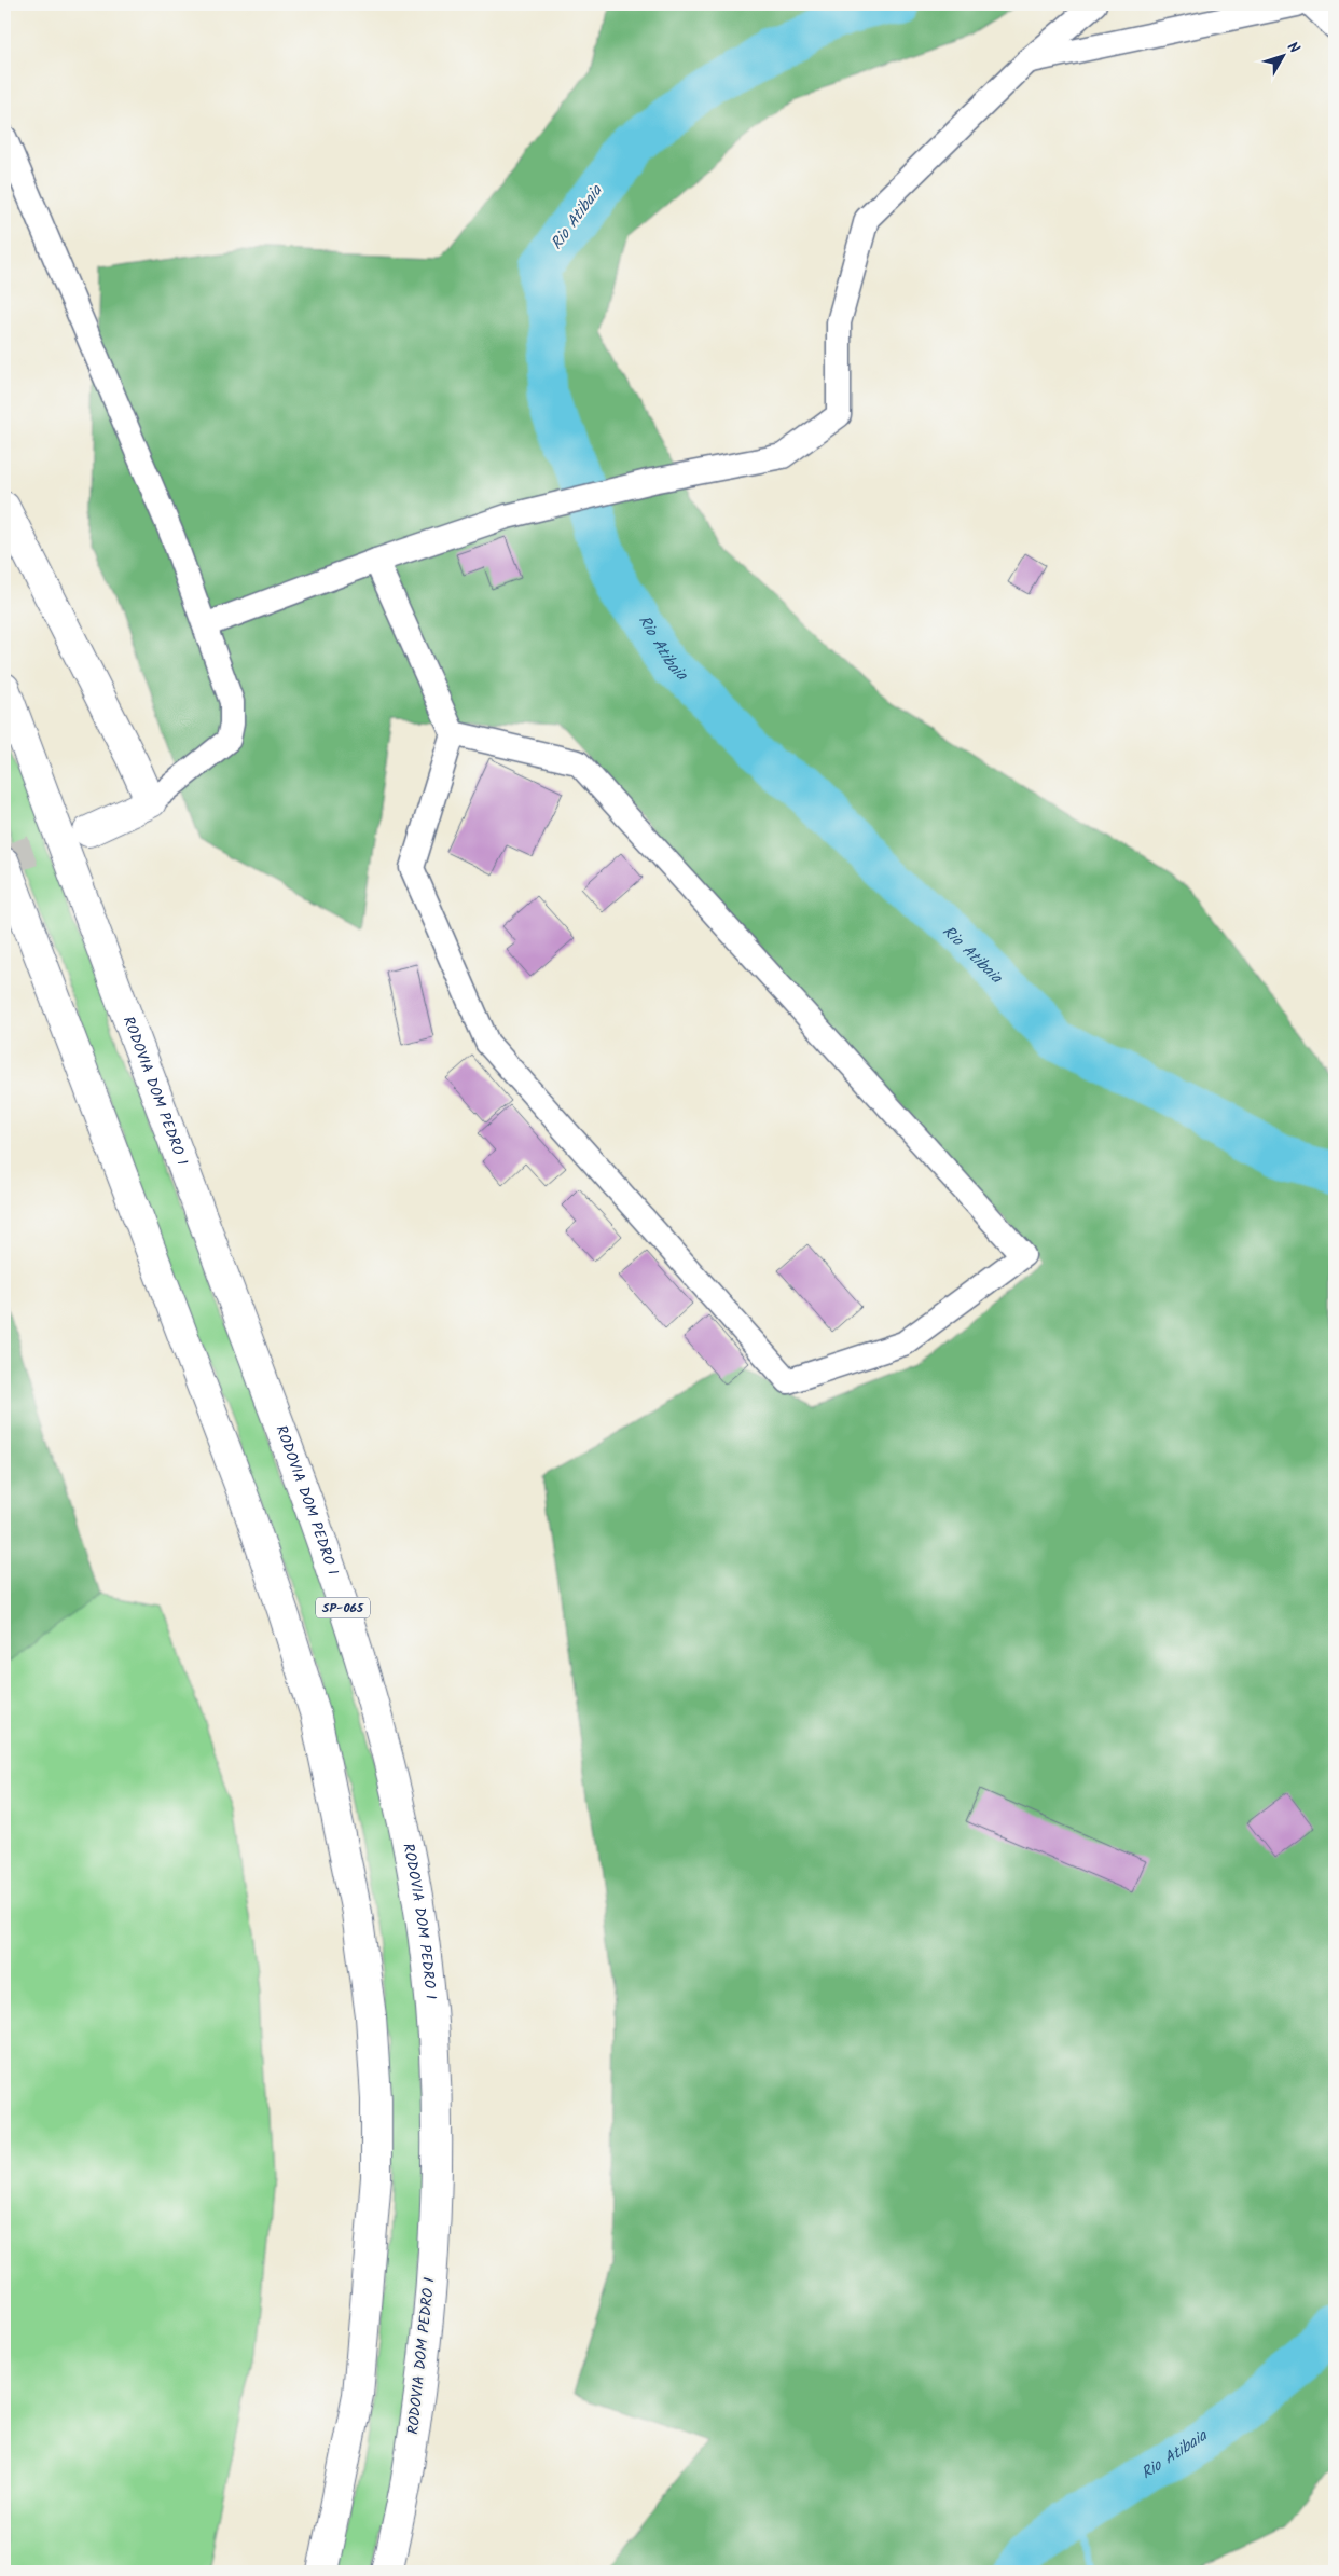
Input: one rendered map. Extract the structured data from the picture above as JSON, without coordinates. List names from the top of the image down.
{
  "streets": {
    "highway": ["RODOVIA DOM PEDRO I", "SP-065"]
  },
  "water": ["Rio Atibaia"],
  "north": "top right"
}
